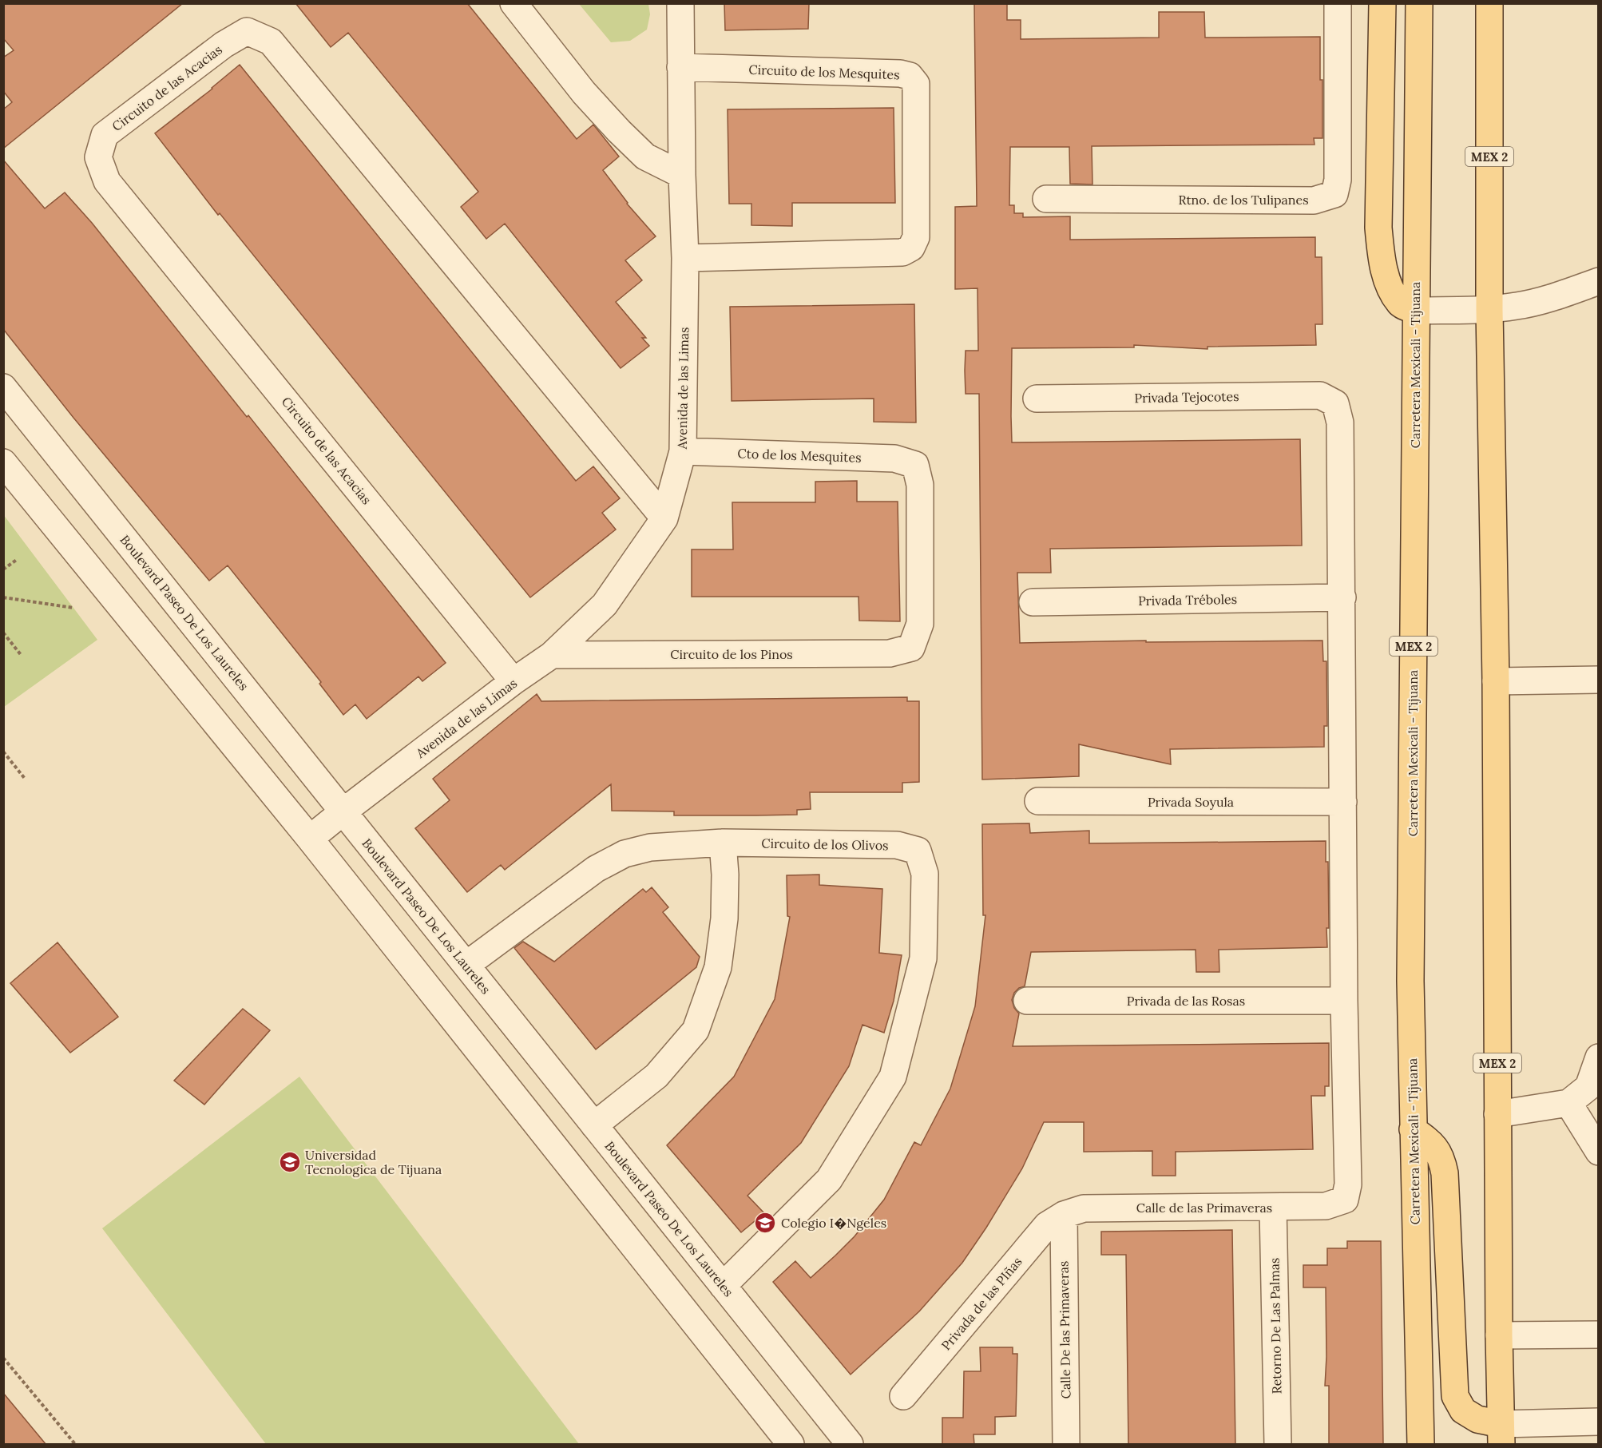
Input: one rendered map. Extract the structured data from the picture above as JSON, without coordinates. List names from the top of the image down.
{
  "streets": {
    "main road": ["MEX 2", "Carretera Mexicali - Tijuana"],
    "street": [
      "Circuito de los Mesquites",
      "Circuito de las Acacias",
      "Rtno. de los Tulipanes",
      "Avenida de las Limas",
      "Privada Tejocotes",
      "Cto de los Mesquites",
      "Privada Tréboles",
      "Boulevard Paseo De Los Laureles",
      "Circuito de los Pinos",
      "Privada Soyula",
      "Circuito de los Olivos",
      "Privada de las Rosas",
      "Calle de las Primaveras",
      "Privada de las PIñas",
      "Retorno De Las Palmas",
      "Calle De las Primaveras"
    ]
  },
  "crossings": [
    ["Circuito de los Mesquites", "Avenida de las Limas"],
    ["Circuito de las Acacias", "Avenida de las Limas"],
    ["Avenida de las Limas", "Cto de los Mesquites"],
    ["Avenida de las Limas", "Boulevard Paseo De Los Laureles"],
    ["Avenida de las Limas", "Circuito de los Pinos"],
    ["Privada Tejocotes", "Privada Tréboles"],
    ["Cto de los Mesquites", "Circuito de los Pinos"],
    ["Boulevard Paseo De Los Laureles", "Circuito de los Olivos"],
    ["Privada de las Rosas", "Calle de las Primaveras"],
    ["Calle de las Primaveras", "Privada de las PIñas"],
    ["Calle de las Primaveras", "Retorno De Las Palmas"],
    ["Calle de las Primaveras", "Calle De las Primaveras"],
    ["Privada de las PIñas", "Calle De las Primaveras"]
  ],
  "places": {
    "school or university": ["Universidad Tecnologica de Tijuana", "Colegio I�Ngeles"]
  }
}
